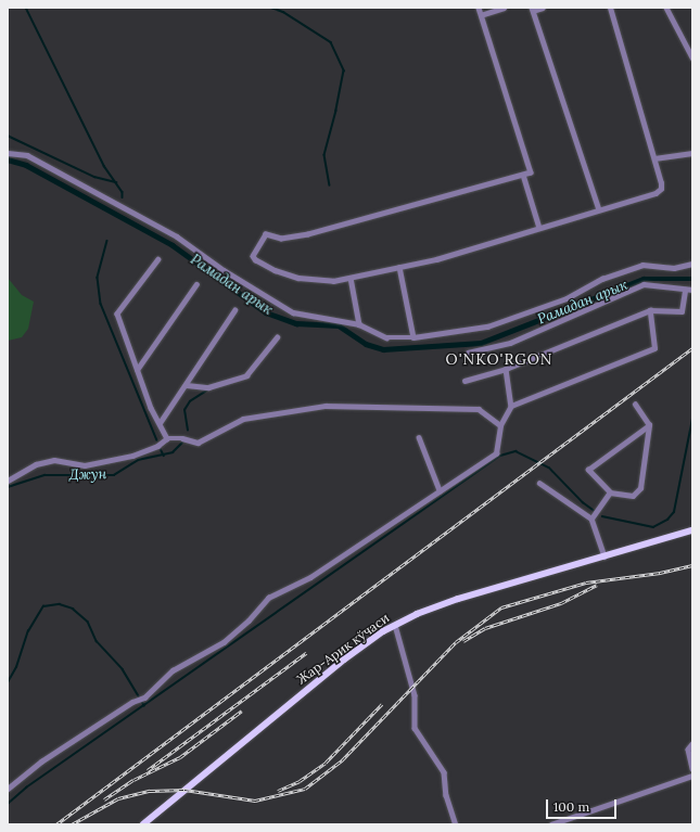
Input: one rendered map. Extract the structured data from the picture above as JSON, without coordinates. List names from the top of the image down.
{
  "streets": {
    "main road": ["Жар-Арик кўчаси"]
  },
  "districts": ["O'NKO'RGON"],
  "water": ["Рамадан арык", "Джун"],
  "scale_bar": "100 m"
}
